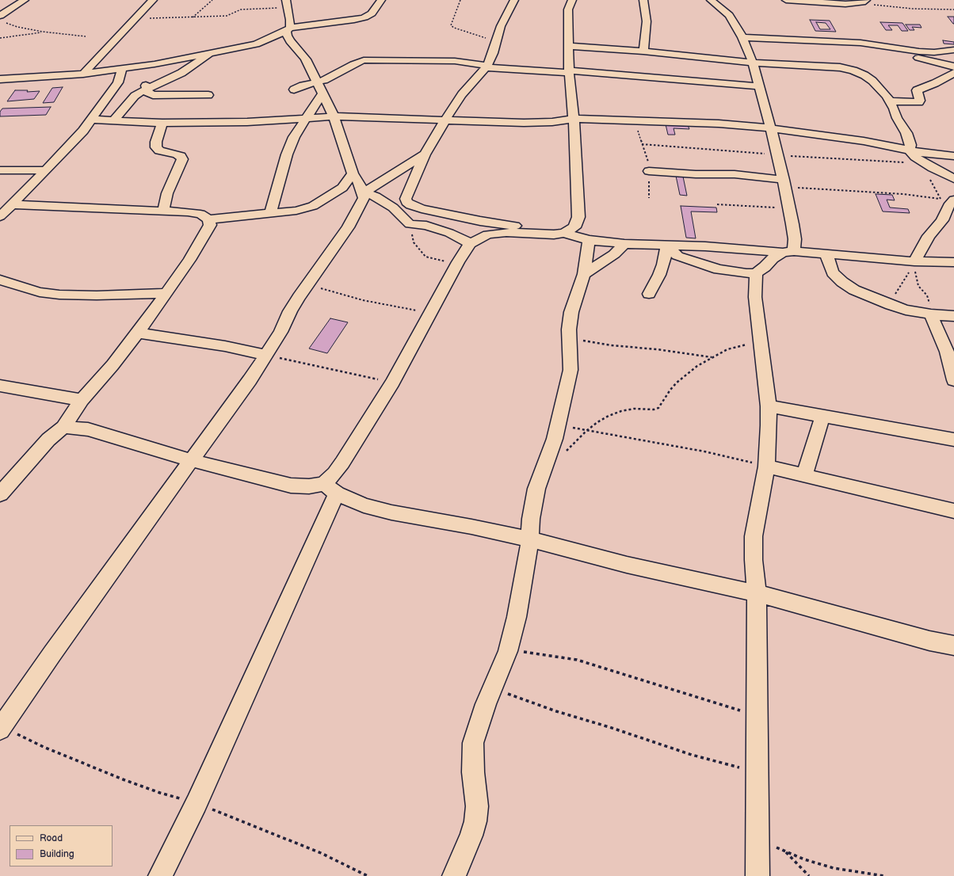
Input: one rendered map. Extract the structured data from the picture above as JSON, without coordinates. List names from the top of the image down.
{
  "legend": ["Road", "Building"]
}
